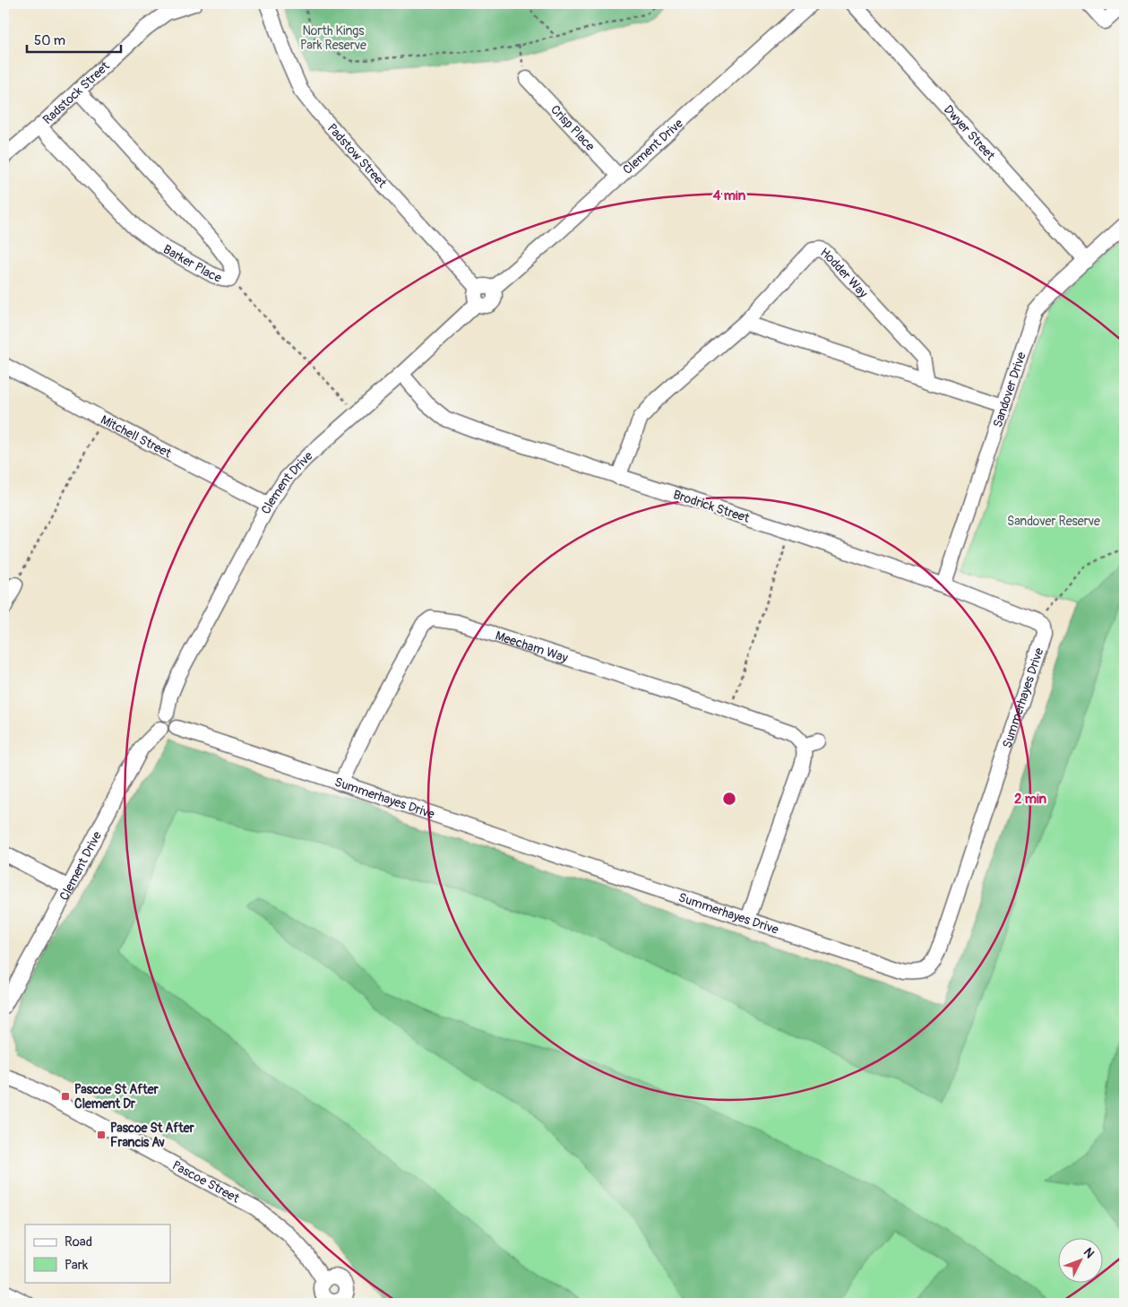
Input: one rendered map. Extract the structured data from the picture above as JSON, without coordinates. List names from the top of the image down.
{
  "streets": {
    "street": [
      "Radstock Street",
      "Crisp Place",
      "Dwyer Street",
      "Clement Drive",
      "Padstow Street",
      "Barker Place",
      "Hodder Way",
      "Sandover Drive",
      "Mitchell Street",
      "Brodrick Street",
      "Meecham Way",
      "Summerhayes Drive",
      "Pascoe Street"
    ]
  },
  "crossings": [
    ["Radstock Street", "Barker Place"],
    ["Crisp Place", "Clement Drive"],
    ["Dwyer Street", "Sandover Drive"],
    ["Clement Drive", "Padstow Street"],
    ["Clement Drive", "Mitchell Street"],
    ["Clement Drive", "Brodrick Street"],
    ["Clement Drive", "Summerhayes Drive"],
    ["Hodder Way", "Brodrick Street"],
    ["Sandover Drive", "Brodrick Street"],
    ["Brodrick Street", "Summerhayes Drive"],
    ["Meecham Way", "Summerhayes Drive"]
  ],
  "parks": ["North Kings Park Reserve", "Sandover Reserve"],
  "places": {
    "transit": ["Pascoe St After Clement Dr", "Pascoe St After Francis Av"]
  },
  "legend": ["Road", "Park"],
  "scale_bar": "50 m",
  "north": "top right",
  "rings": ["4 min", "2 min"]
}
